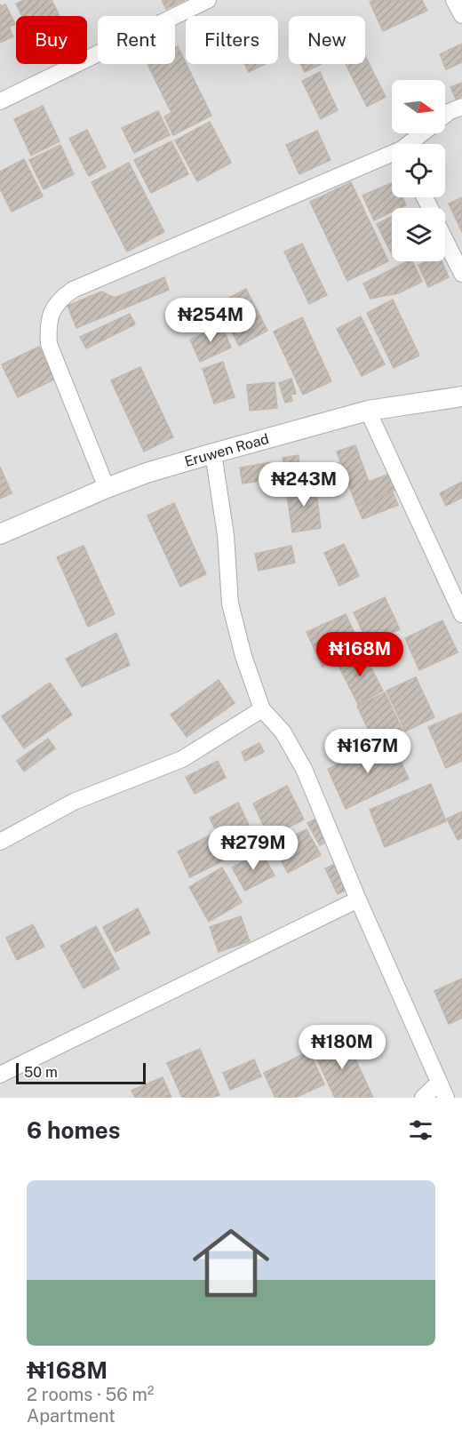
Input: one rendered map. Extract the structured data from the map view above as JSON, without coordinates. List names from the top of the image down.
{
  "streets": {
    "street": ["Eruwen Road"]
  },
  "scale_bar": "50 m",
  "north": "right",
  "page": {
    "chip": [
      "Buy",
      "Rent",
      "Filters",
      "New"
    ],
    "price": [
      "₦254M",
      "₦243M",
      "₦168M",
      "₦167M",
      "₦279M",
      "₦180M"
    ],
    "scale": "50 m",
    "heading": "6 homes",
    "list": [
      {
        "name": "₦168M",
        "note": "2 rooms · 56 m² · Apartment"
      }
    ]
  }
}
